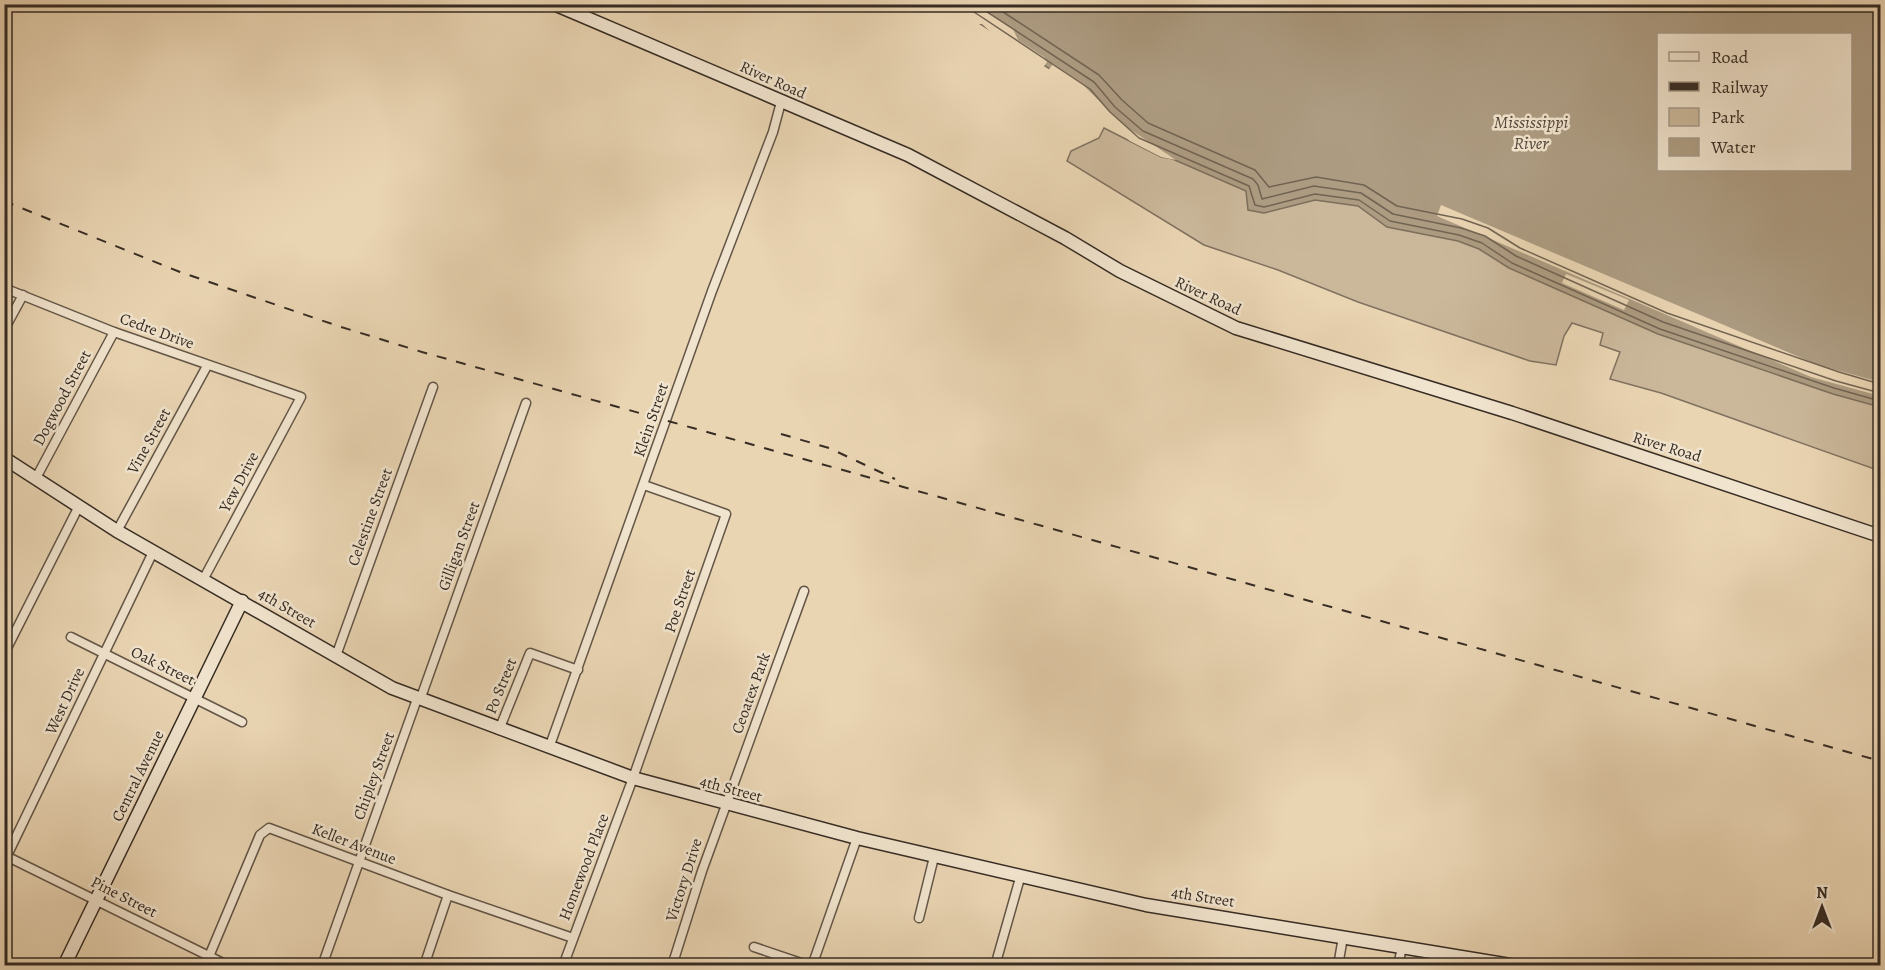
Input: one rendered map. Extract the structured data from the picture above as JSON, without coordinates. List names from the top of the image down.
{
  "streets": {
    "main road": ["River Road", "4th Street", "Central Avenue"],
    "street": [
      "Cedre Drive",
      "Dogwood Street",
      "Klein Street",
      "Vine Street",
      "Yew Drive",
      "Celestine Street",
      "Gilligan Street",
      "Poe Street",
      "Oak Street",
      "Po Street",
      "Ceoatex Park",
      "West Drive",
      "Chipley Street",
      "Keller Avenue",
      "Homewood Place",
      "Victory Drive",
      "Pine Street"
    ]
  },
  "crossings": [
    ["River Road", "Klein Street"],
    ["Cedre Drive", "Dogwood Street"],
    ["Cedre Drive", "Vine Street"],
    ["Cedre Drive", "Yew Drive"],
    ["Dogwood Street", "4th Street"],
    ["Klein Street", "Poe Street"],
    ["Klein Street", "4th Street"],
    ["Klein Street", "Po Street"],
    ["Vine Street", "4th Street"],
    ["Yew Drive", "4th Street"],
    ["Celestine Street", "4th Street"],
    ["Gilligan Street", "4th Street"],
    ["Gilligan Street", "Chipley Street"],
    ["Poe Street", "4th Street"],
    ["Poe Street", "Homewood Place"],
    ["4th Street", "Po Street"],
    ["4th Street", "Ceoatex Park"],
    ["4th Street", "West Drive"],
    ["4th Street", "Central Avenue"],
    ["4th Street", "Chipley Street"],
    ["4th Street", "Homewood Place"],
    ["4th Street", "Victory Drive"],
    ["Oak Street", "West Drive"],
    ["Oak Street", "Central Avenue"],
    ["Ceoatex Park", "Victory Drive"],
    ["West Drive", "Pine Street"],
    ["Central Avenue", "Pine Street"],
    ["Chipley Street", "Keller Avenue"],
    ["Keller Avenue", "Homewood Place"],
    ["Keller Avenue", "Pine Street"]
  ],
  "water": ["Mississippi River"],
  "legend": [
    "Road",
    "Railway",
    "Park",
    "Water"
  ],
  "north": "top"
}
